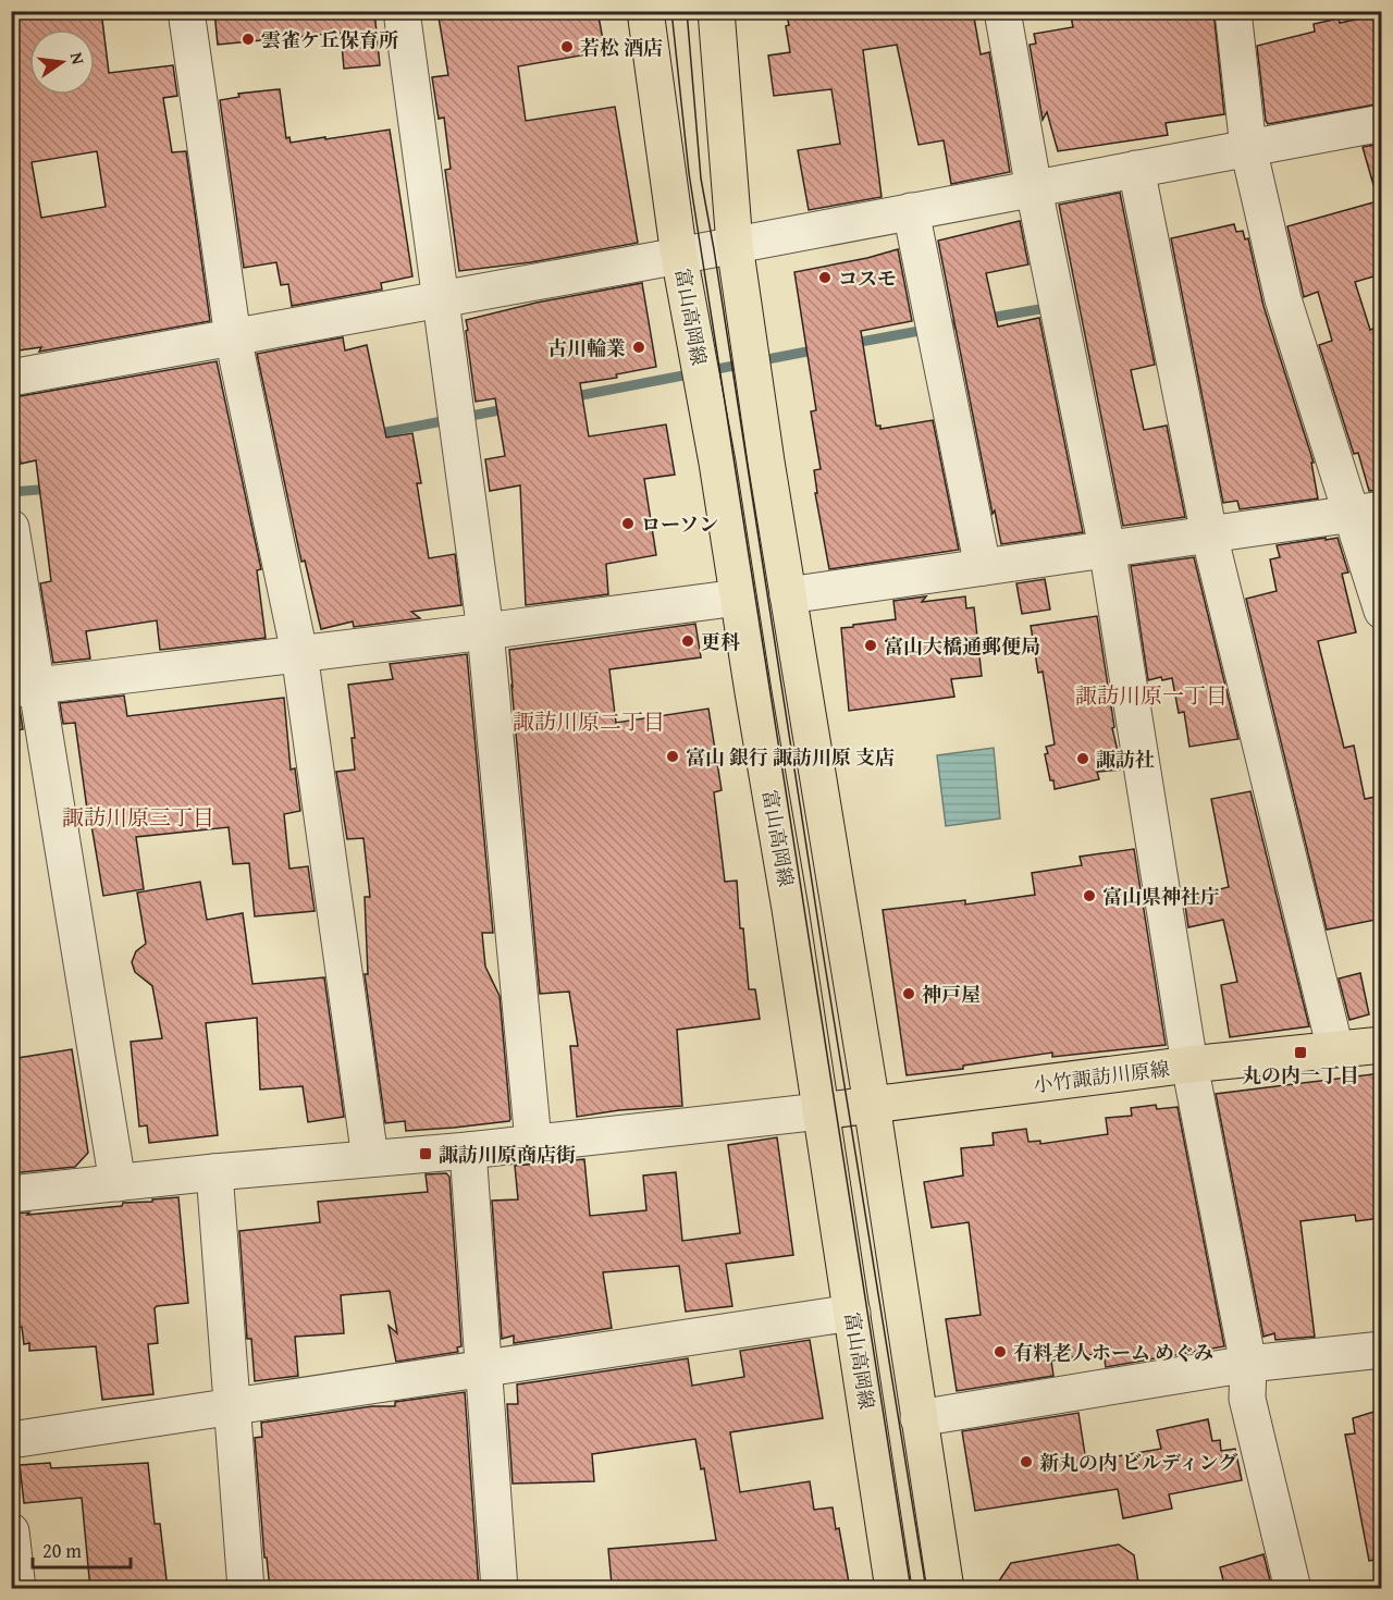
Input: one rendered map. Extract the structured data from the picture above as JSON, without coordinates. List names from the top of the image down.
{
  "streets": {
    "main road": ["富山高岡線", "小竹諏訪川原線"]
  },
  "crossings": [
    ["富山高岡線", "小竹諏訪川原線"]
  ],
  "districts": ["諏訪川原一丁目", "諏訪川原二丁目", "諏訪川原三丁目"],
  "places": {
    "other": [
      "雲雀ケ丘保育所",
      "若松 酒店",
      "コスモ",
      "古川輪業",
      "ローソン",
      "更科",
      "富山大橋通郵便局",
      "富山 銀行 諏訪川原 支店",
      "諏訪社",
      "富山県神社庁",
      "神戸屋",
      "有料老人ホーム めぐみ",
      "新丸の内 ビルディング"
    ],
    "transit": ["丸の内一丁目", "諏訪川原商店街"]
  },
  "scale_bar": "20 m",
  "north": "right"
}
